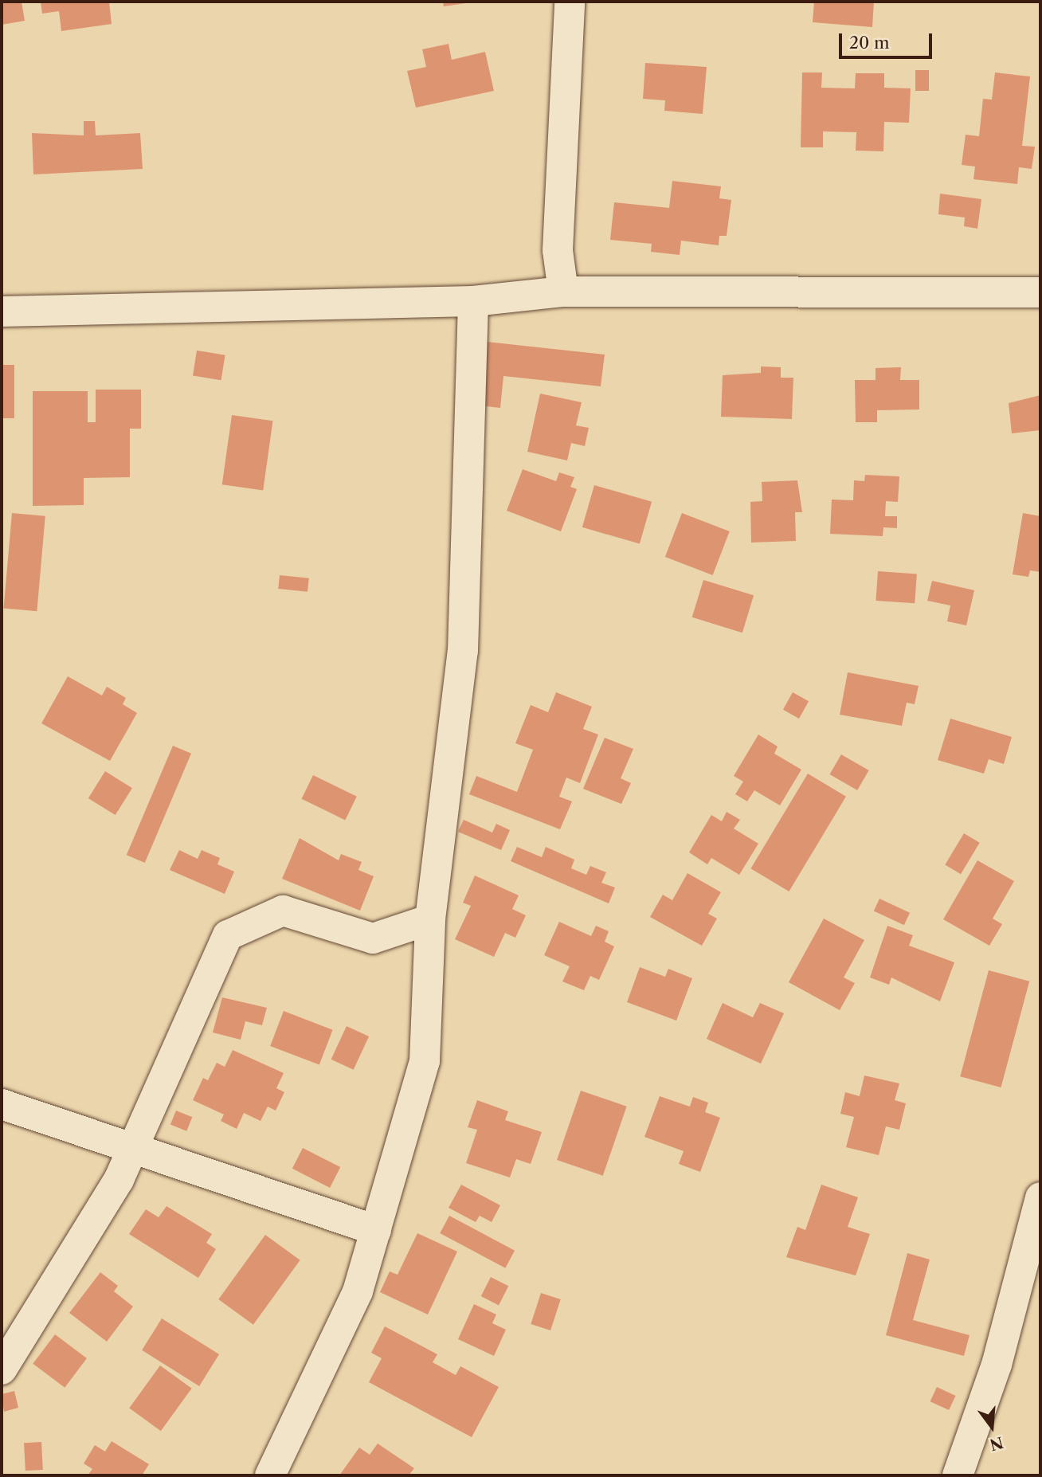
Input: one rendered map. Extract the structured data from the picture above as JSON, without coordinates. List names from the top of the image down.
{
  "scale_bar": "20 m",
  "north": "bottom"
}
